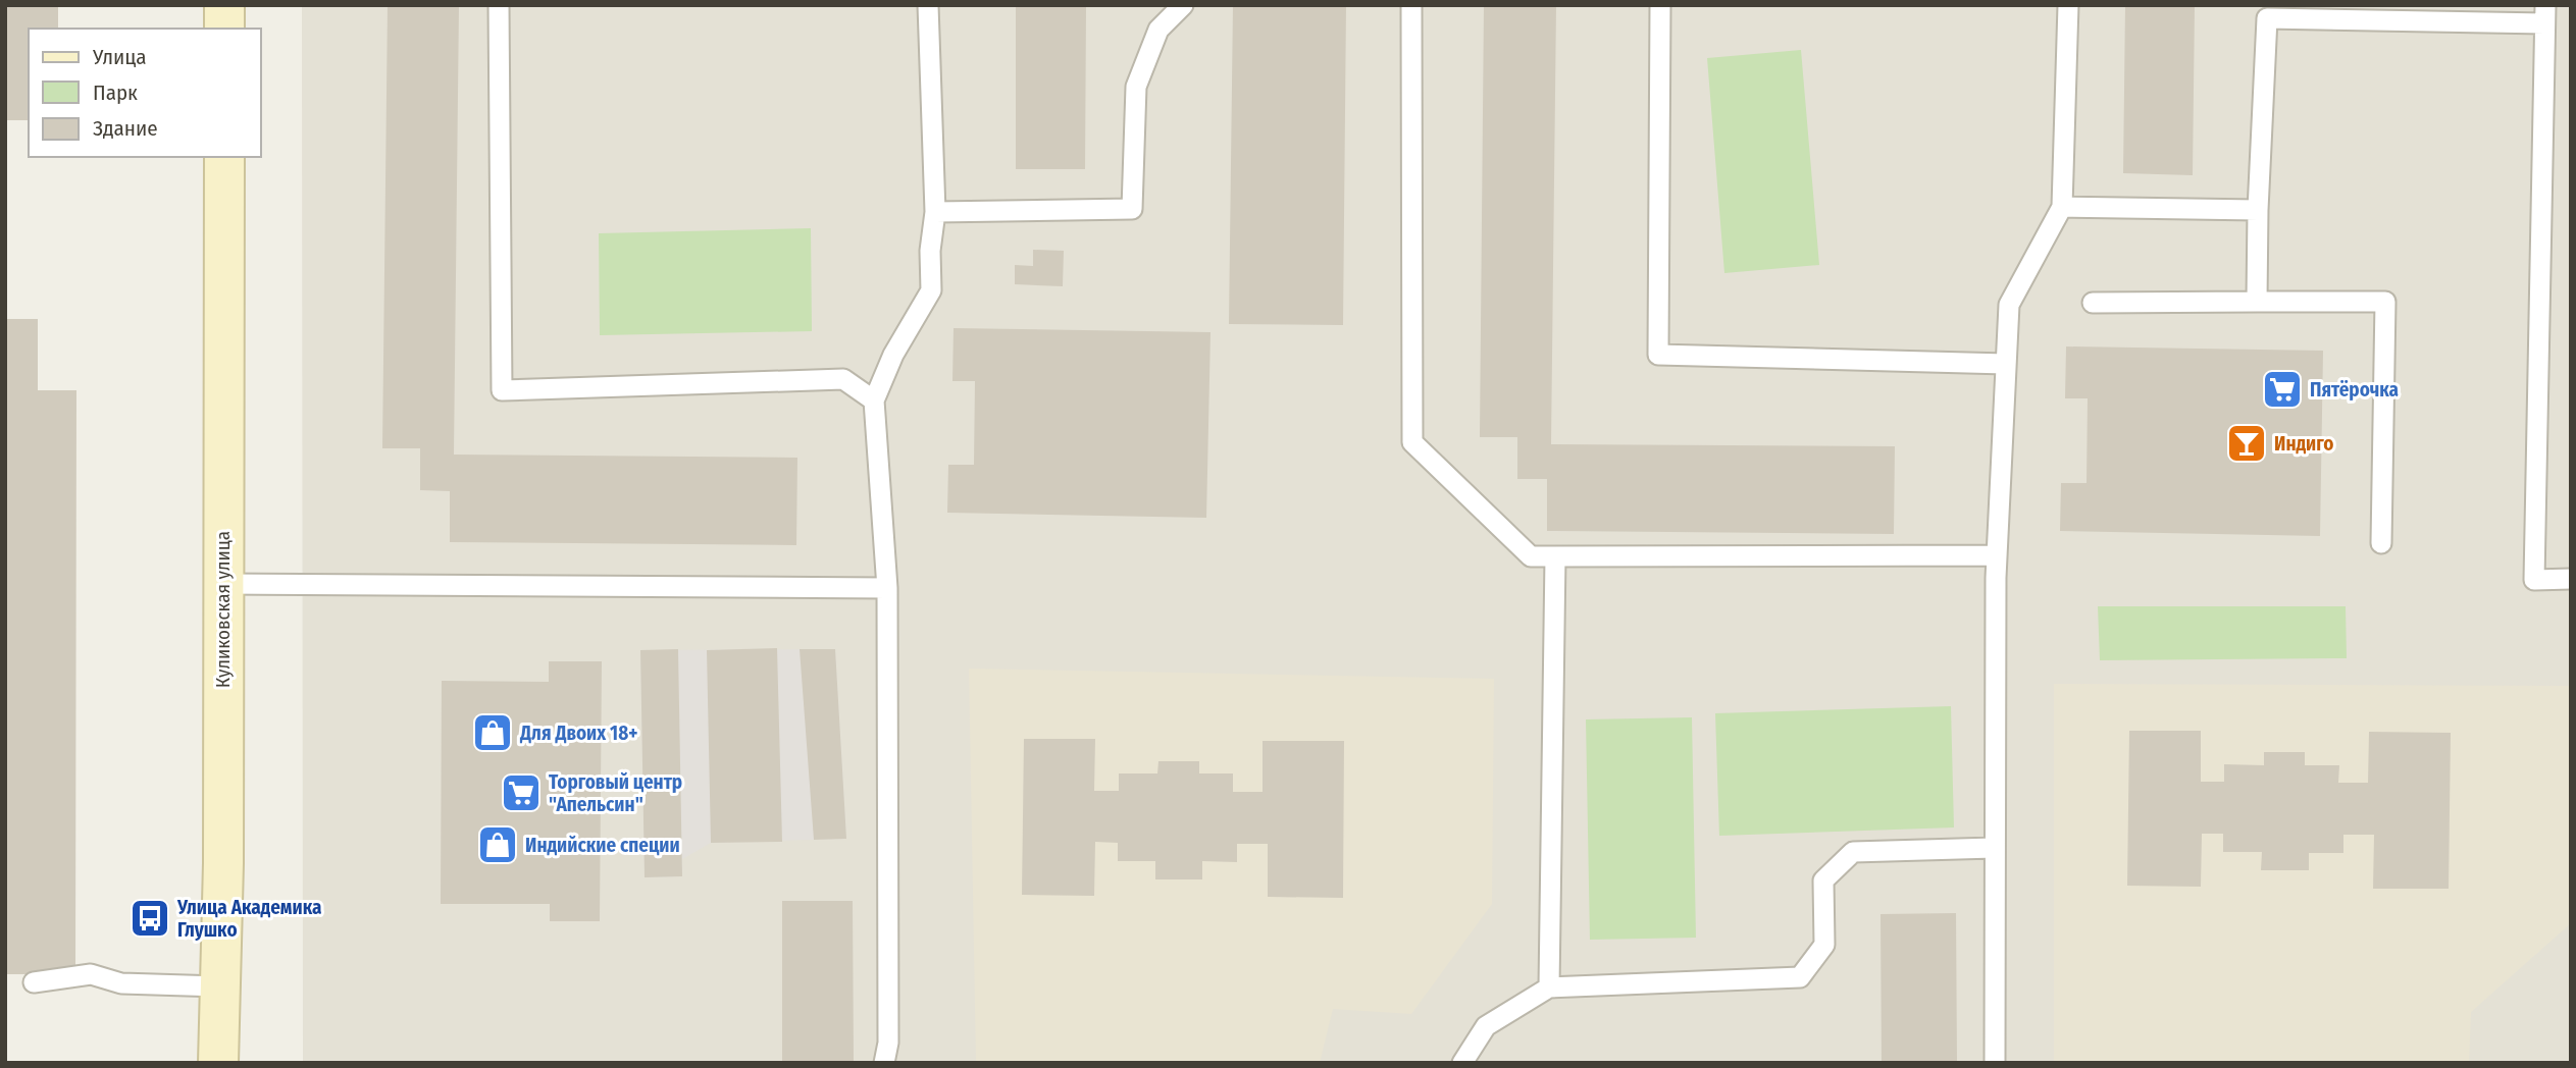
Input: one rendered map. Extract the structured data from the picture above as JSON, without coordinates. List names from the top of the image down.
{
  "streets": {
    "street": ["Куликовская улица"]
  },
  "places": {
    "supermarket": ["Пятёрочка", "Торговый центр \"Апельсин\""],
    "bar": ["Индиго"],
    "shop": ["Для Двоих 18+", "Индийские специи"],
    "bus stop": ["Улица Академика Глушко"]
  },
  "legend": ["Улица", "Парк", "Здание"]
}
